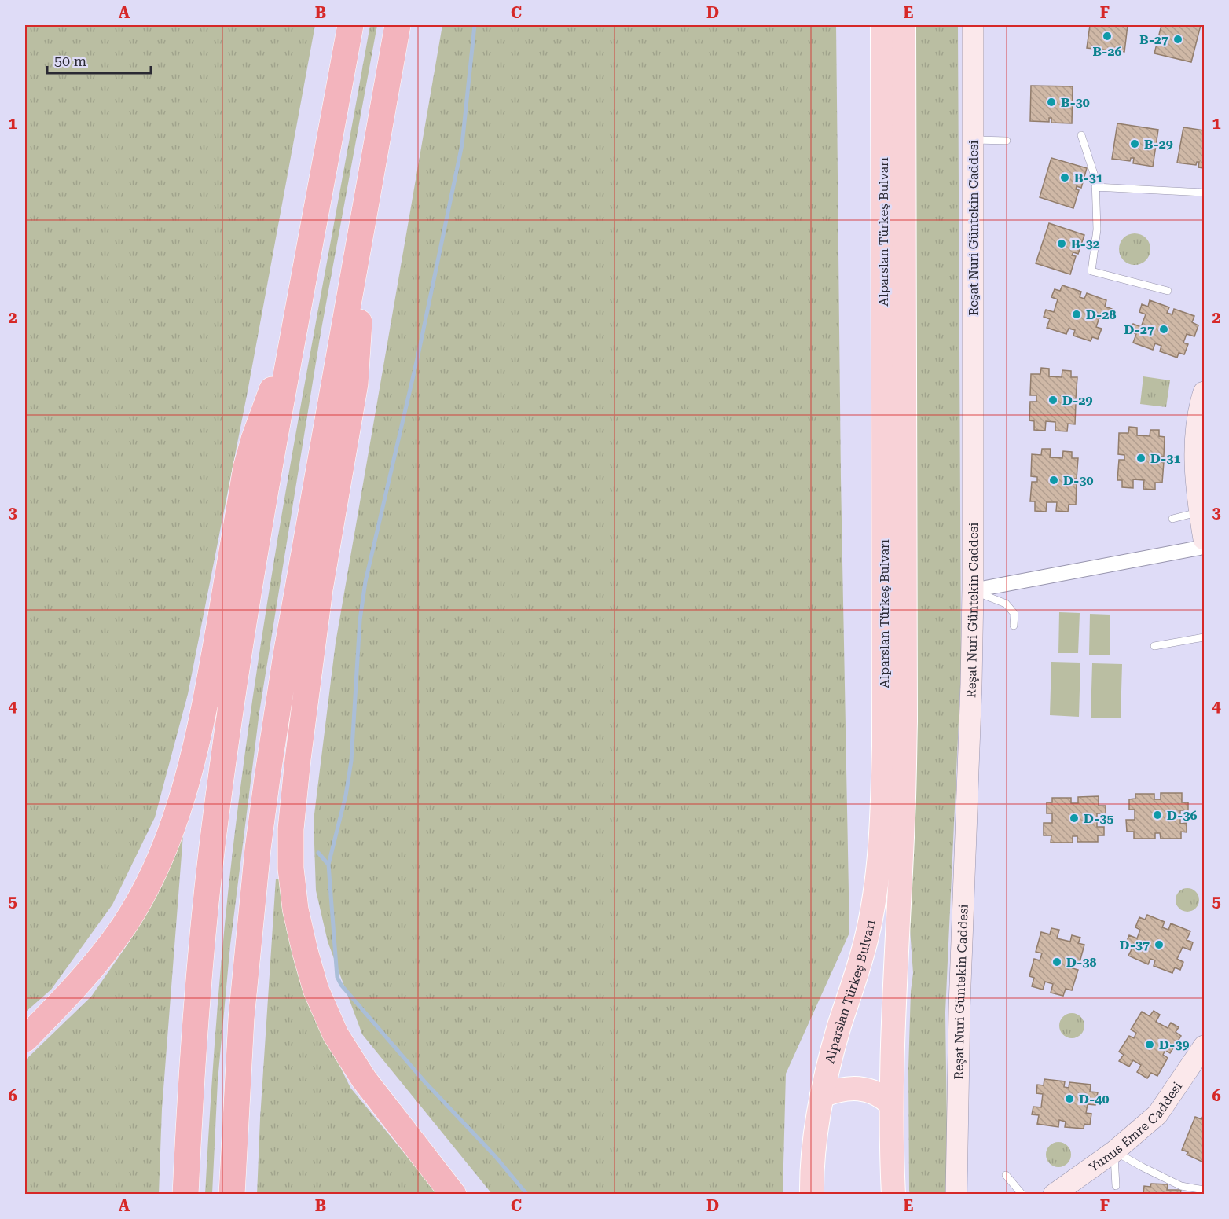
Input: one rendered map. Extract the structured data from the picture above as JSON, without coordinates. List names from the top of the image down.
{
  "streets": {
    "main road": ["Reşat Nuri Güntekin Caddesi", "Alparslan Türkeş Bulvarı", "Yunus Emre Caddesi"]
  },
  "places": [
    "B-26",
    "B-27",
    "B-30",
    "B-29",
    "B-31",
    "B-32",
    "D-28",
    "D-27",
    "D-29",
    "D-31",
    "D-30",
    "D-36",
    "D-35",
    "D-37",
    "D-38",
    "D-39",
    "D-40"
  ],
  "scale_bar": "50 m",
  "grid": {
    "columns": [
      "A",
      "B",
      "C",
      "D",
      "E",
      "F"
    ],
    "rows": [
      "1",
      "2",
      "3",
      "4",
      "5",
      "6"
    ]
  }
}
